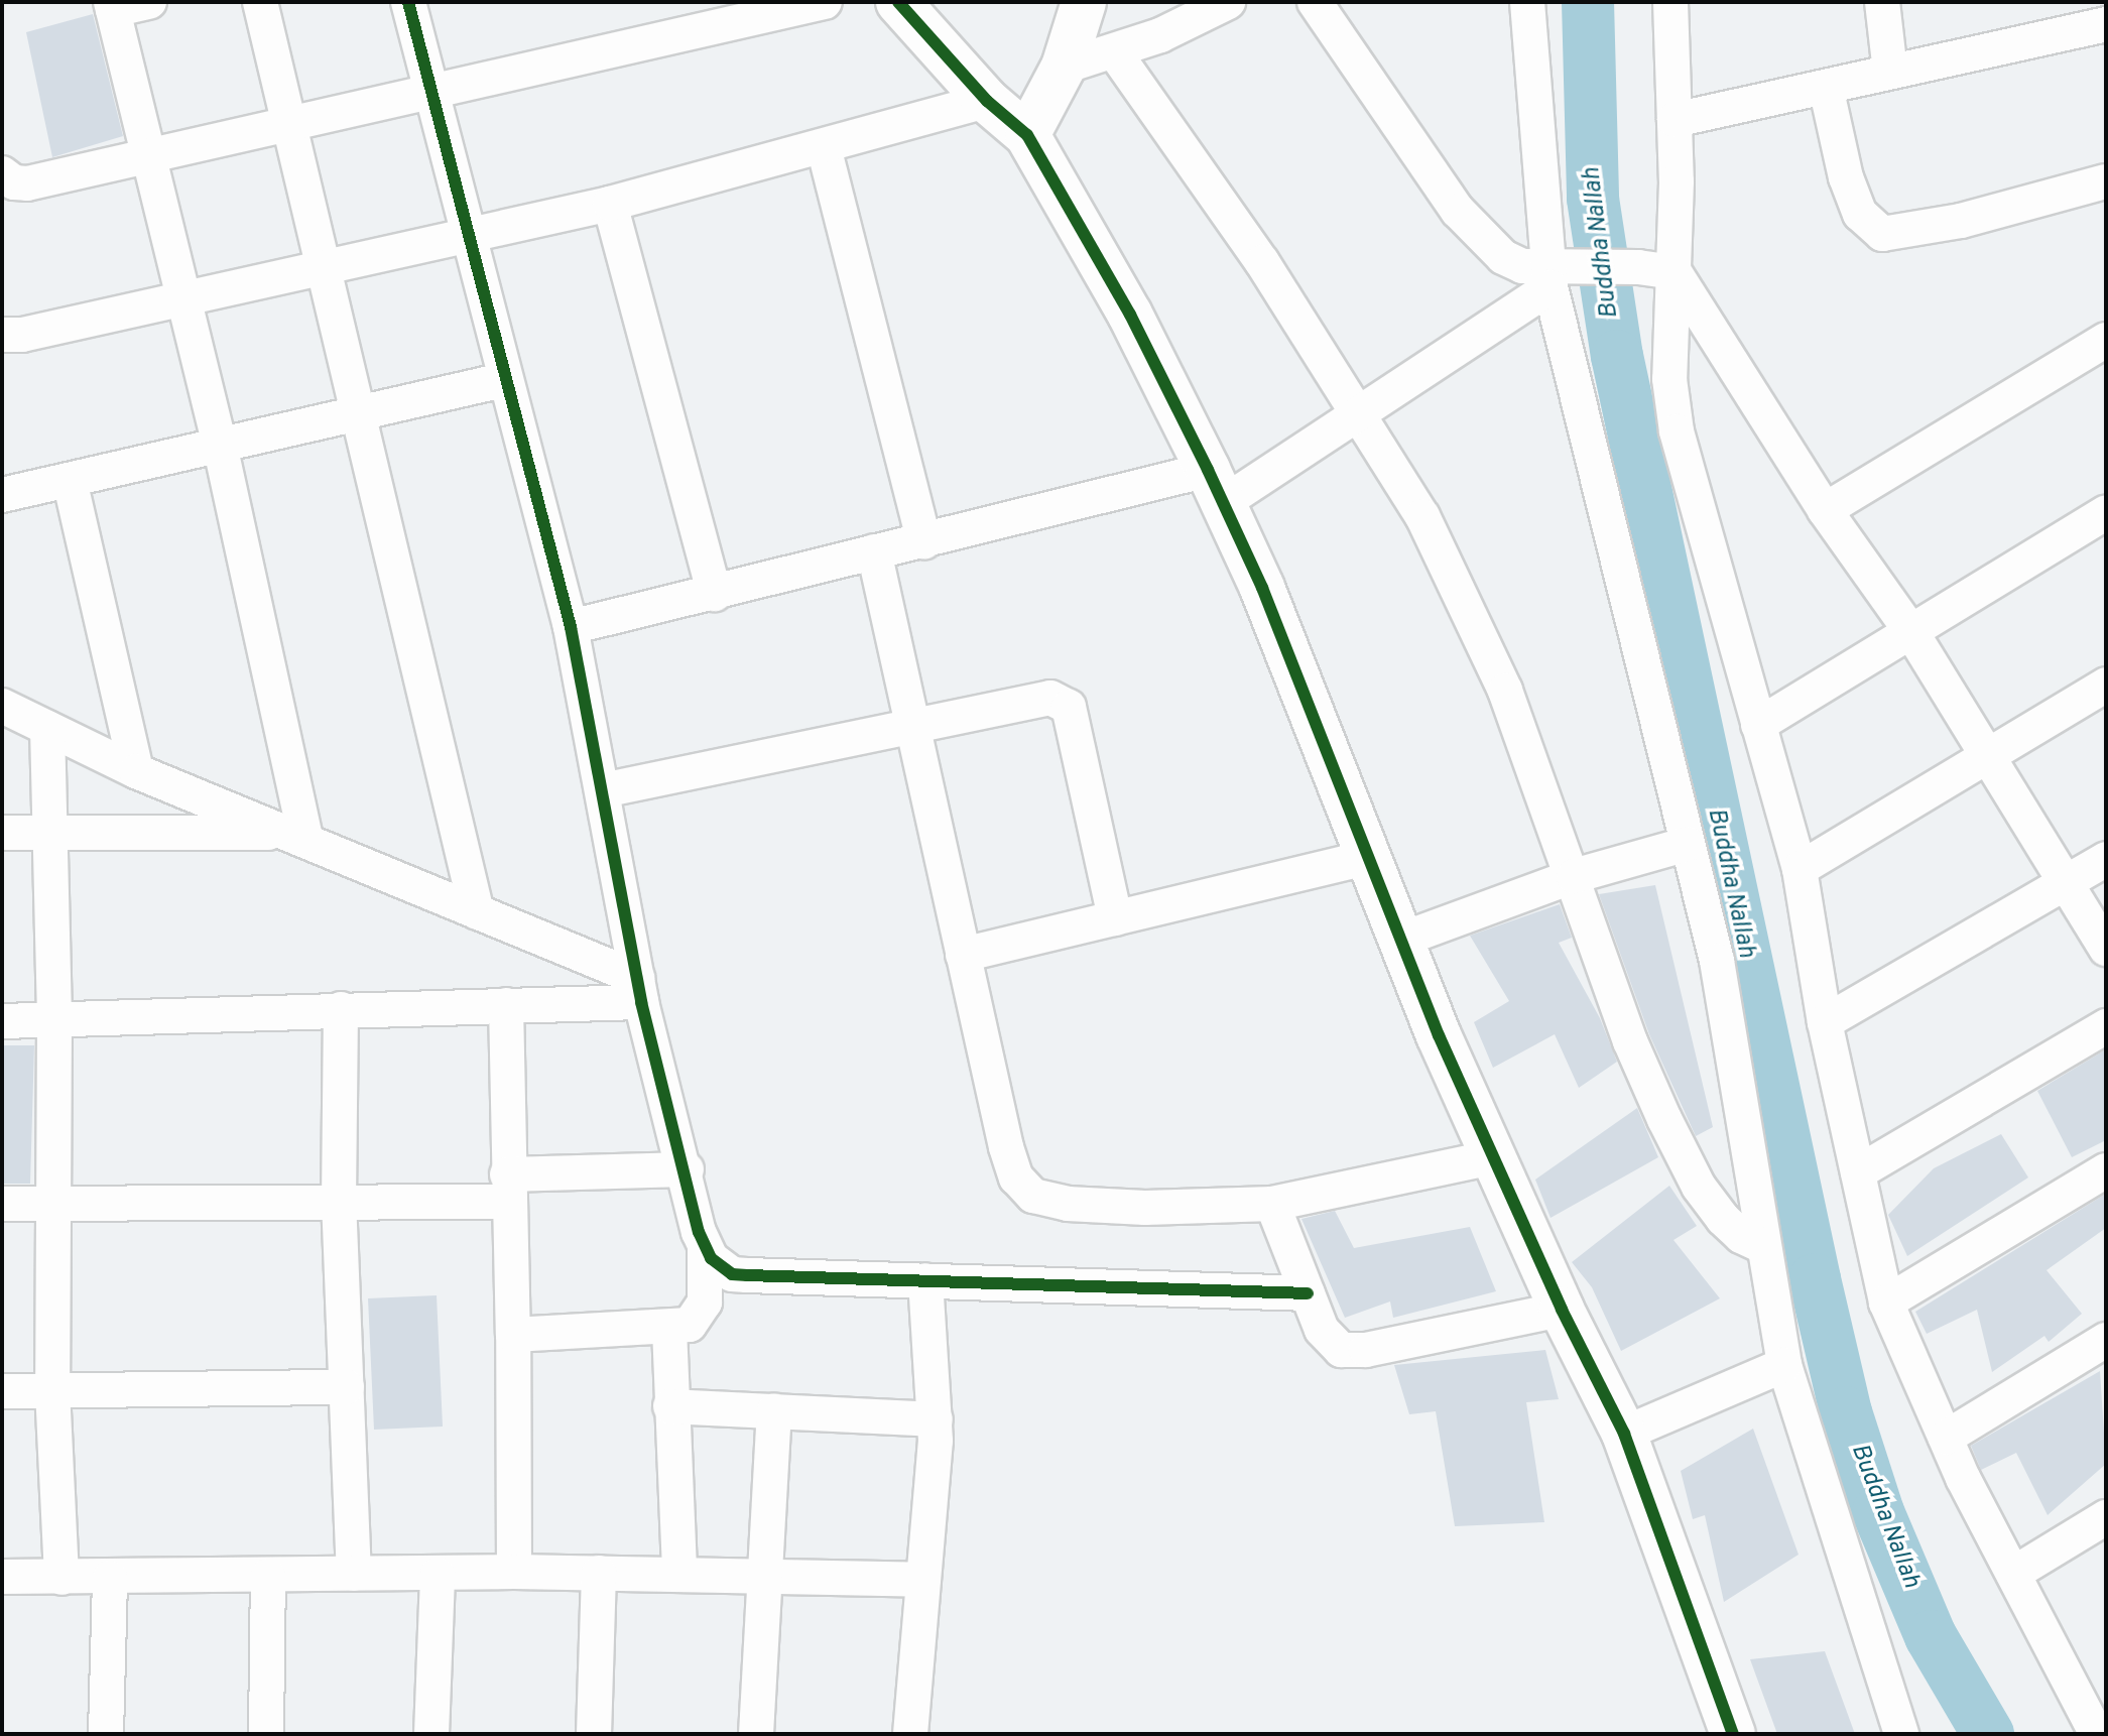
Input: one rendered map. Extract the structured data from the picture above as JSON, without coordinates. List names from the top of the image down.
{
  "water": ["Buddha Nallah"]
}
